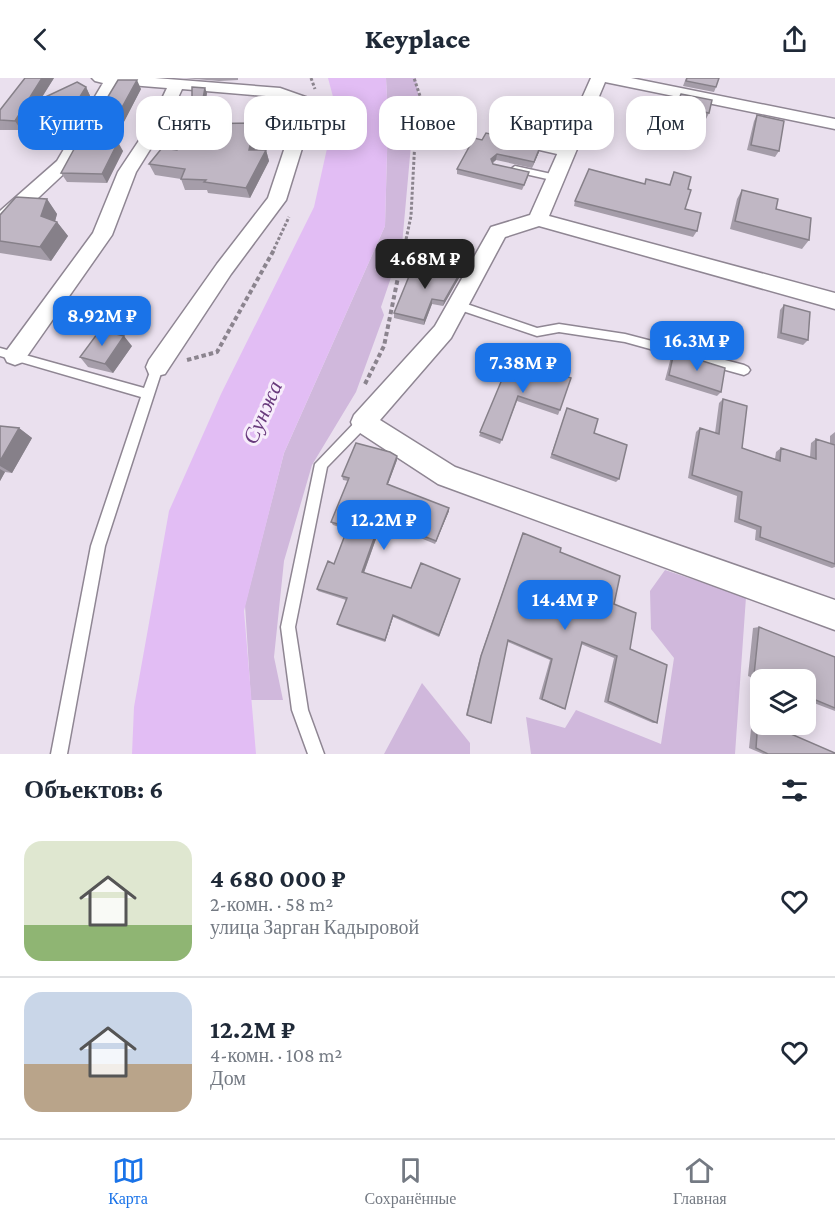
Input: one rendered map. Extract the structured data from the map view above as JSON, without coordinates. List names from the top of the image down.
{
  "water": ["Сунжа"],
  "page": {
    "header": "Keyplace",
    "chip": [
      "Купить",
      "Снять",
      "Фильтры",
      "Новое",
      "Квартира",
      "Дом"
    ],
    "price": [
      "4.68M ₽",
      "8.92M ₽",
      "16.3M ₽",
      "7.38M ₽",
      "12.2M ₽",
      "14.4M ₽"
    ],
    "heading": "Объектов: 6",
    "list": [
      {
        "name": "4 680 000 ₽",
        "note": "2-комн. · 58 m² · улица Зарган Кадыровой"
      },
      {
        "name": "12.2M ₽",
        "note": "4-комн. · 108 m² · Дом"
      }
    ],
    "tabs": ["Карта", "Сохранённые", "Главная"]
  }
}
